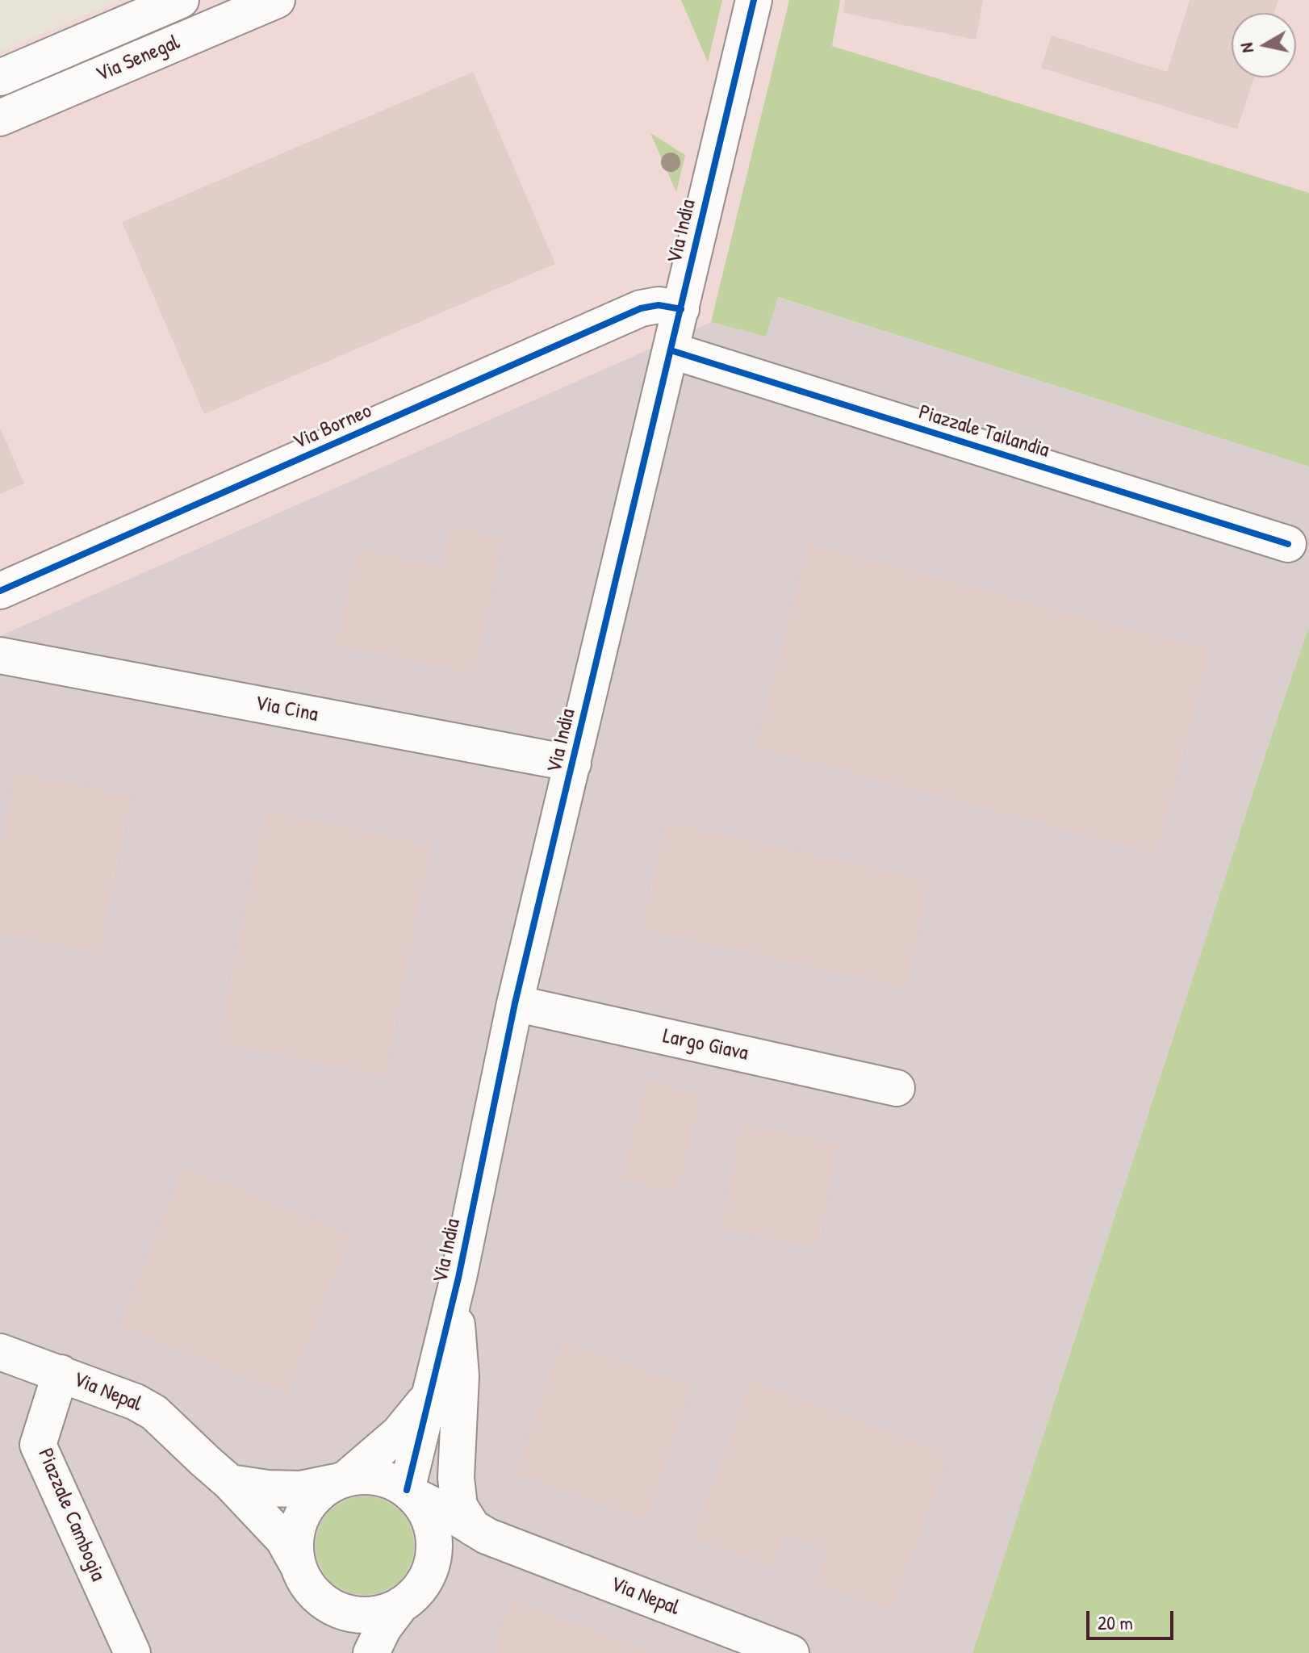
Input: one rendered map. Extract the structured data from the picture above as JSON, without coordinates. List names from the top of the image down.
{
  "streets": {
    "street": [
      "Via Senegal",
      "Via India",
      "Via Borneo",
      "Piazzale Tailandia",
      "Via Cina",
      "Largo Giava",
      "Via Nepal",
      "Piazzale Cambogia"
    ]
  },
  "crossings": [
    ["Via India", "Via Borneo"],
    ["Via India", "Piazzale Tailandia"],
    ["Via India", "Via Cina"],
    ["Via India", "Largo Giava"],
    ["Via India", "Via Nepal"],
    ["Via Nepal", "Piazzale Cambogia"]
  ],
  "scale_bar": "20 m",
  "north": "left"
}
